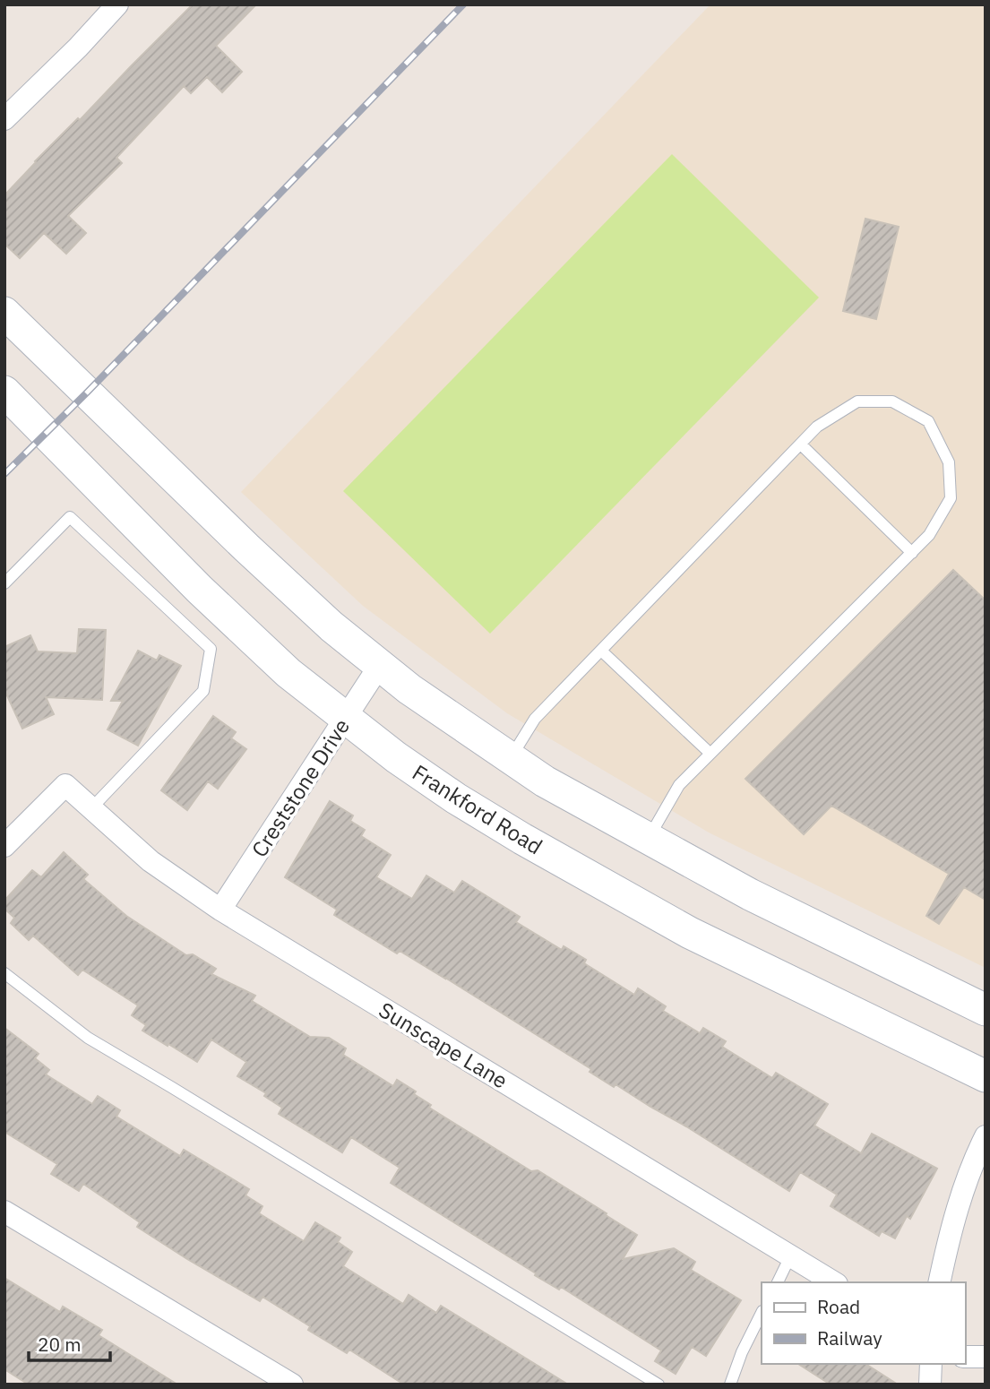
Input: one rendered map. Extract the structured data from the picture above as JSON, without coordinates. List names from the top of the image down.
{
  "streets": {
    "main road": ["Frankford Road"],
    "street": ["Creststone Drive", "Sunscape Lane"]
  },
  "crossings": [
    ["Creststone Drive", "Frankford Road"],
    ["Creststone Drive", "Sunscape Lane"]
  ],
  "legend": ["Road", "Railway"],
  "scale_bar": "20 m"
}
